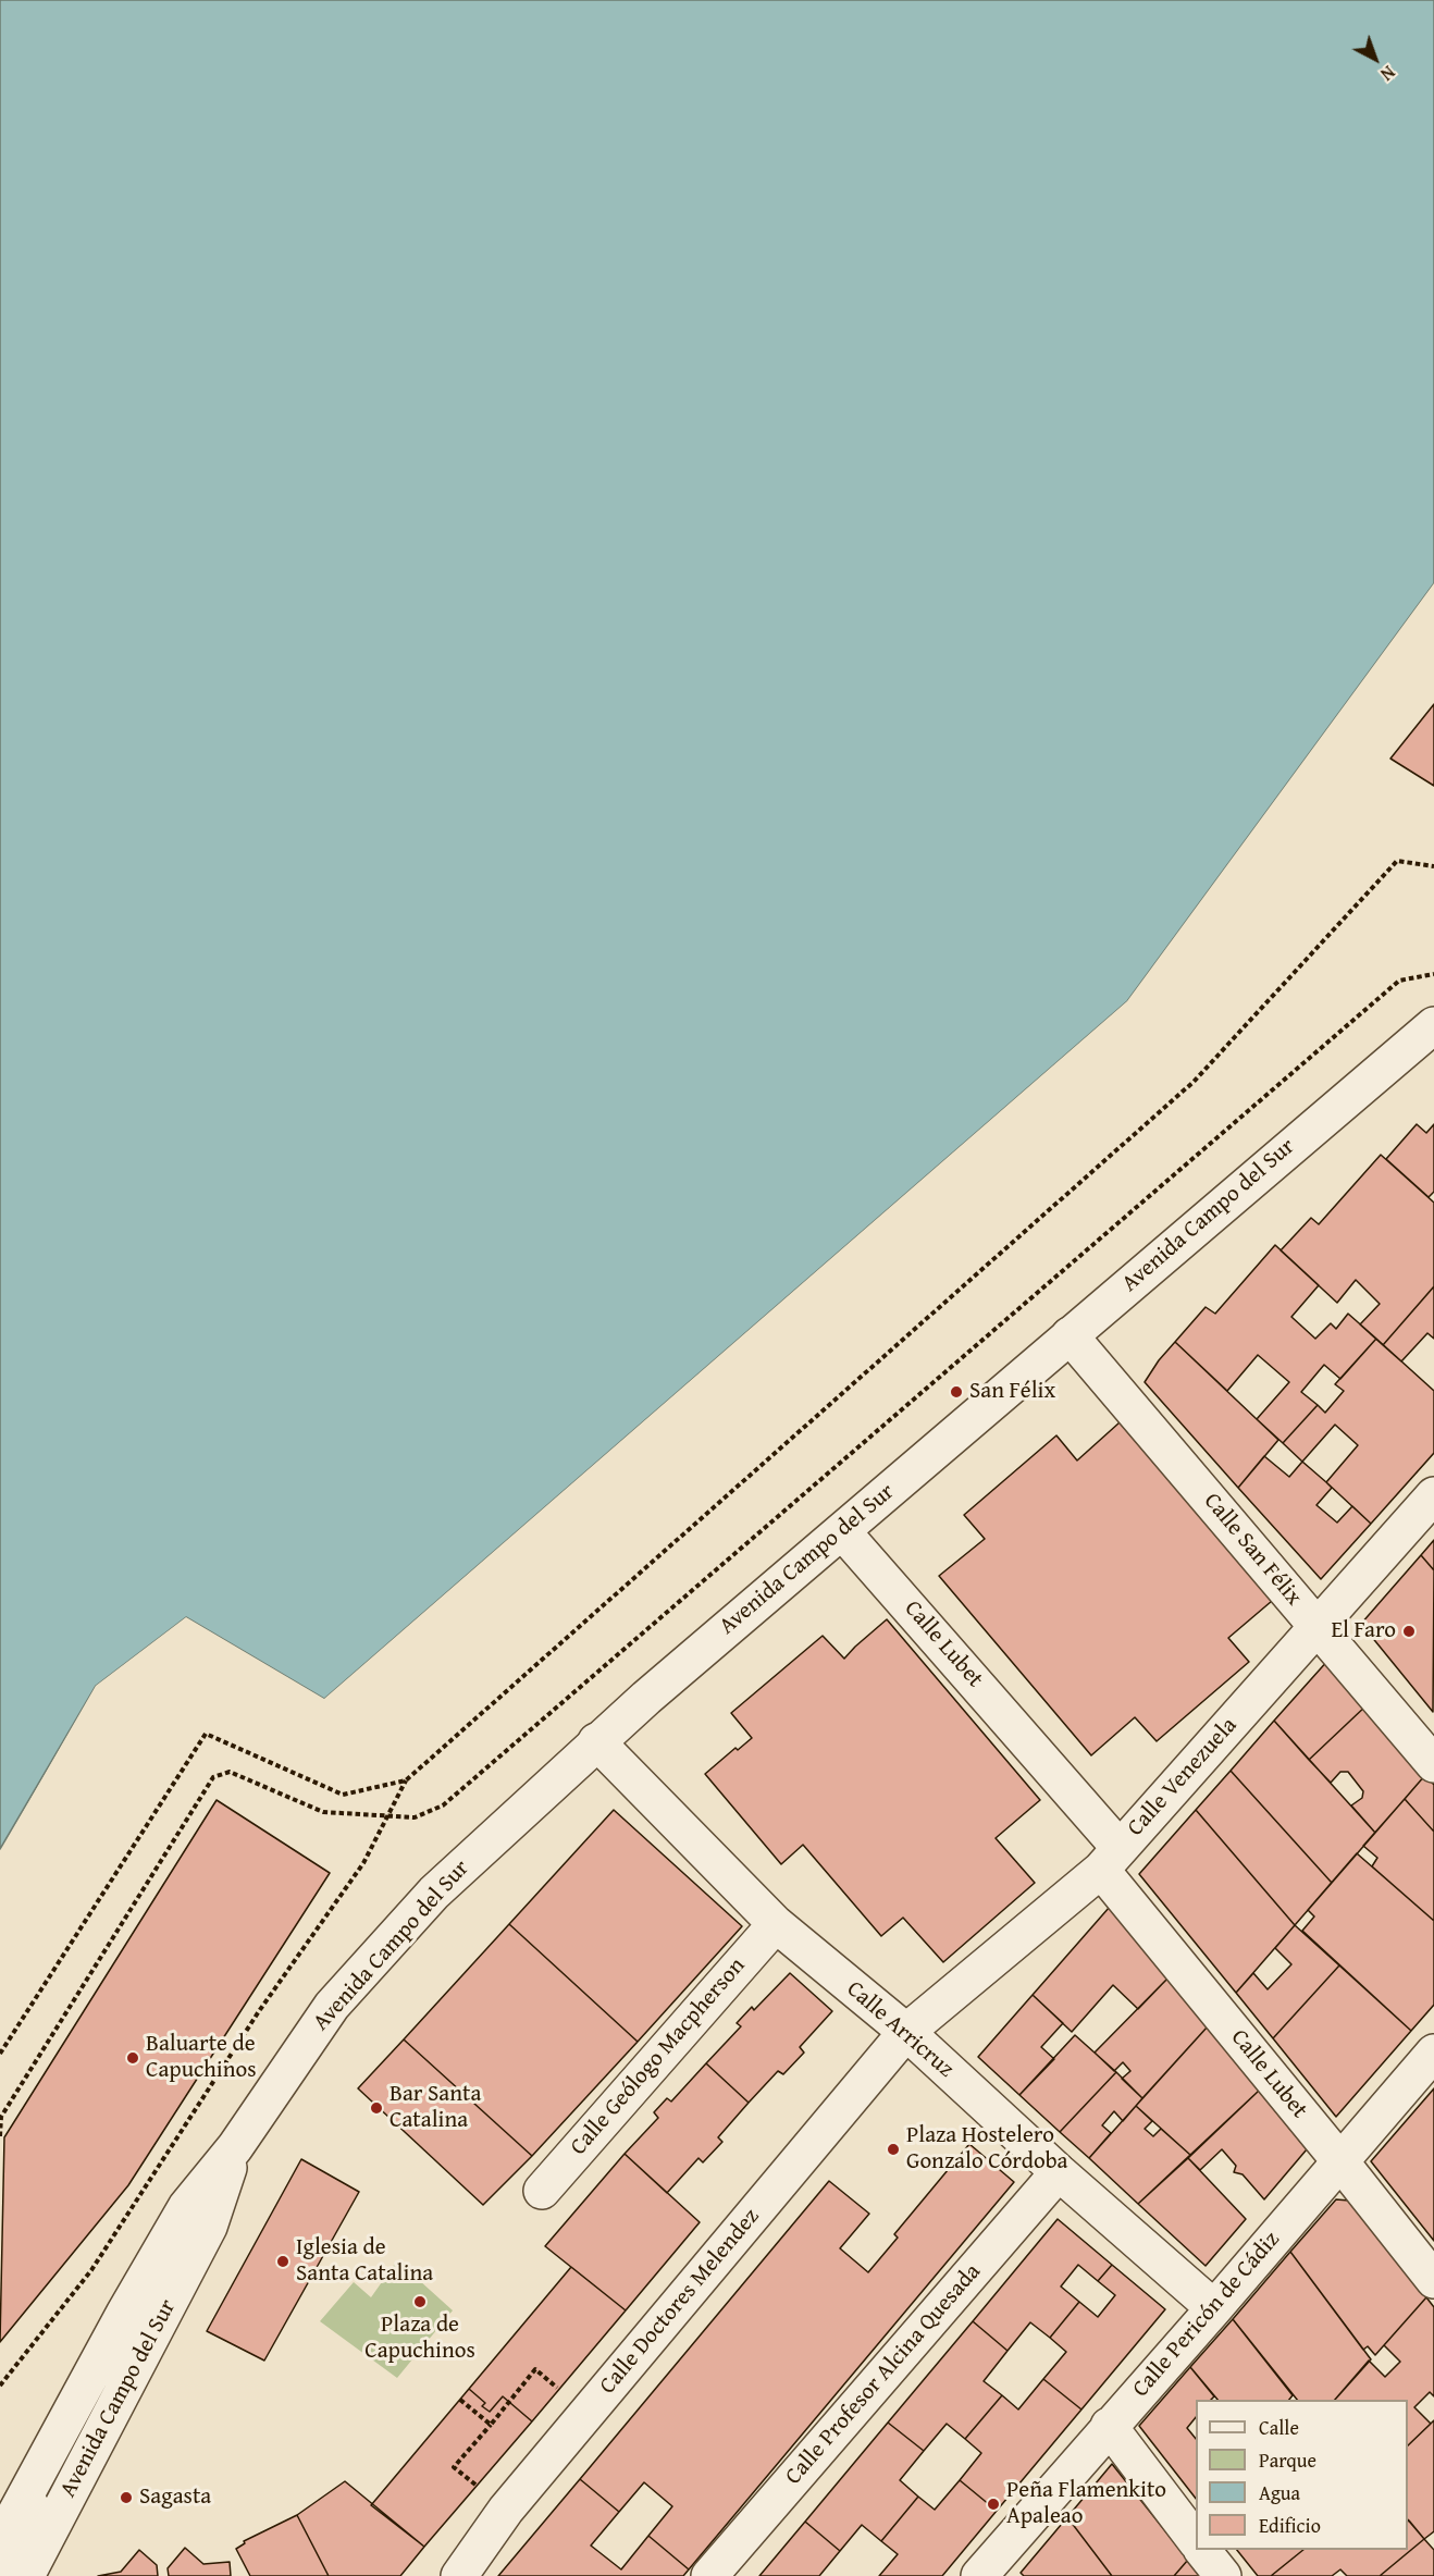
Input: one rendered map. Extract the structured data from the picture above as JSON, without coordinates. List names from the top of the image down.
{
  "streets": {
    "street": [
      "Avenida Campo del Sur",
      "Calle San Félix",
      "Calle Lubet",
      "Calle Venezuela",
      "Calle Arricruz",
      "Calle Geólogo Macpherson",
      "Calle Doctores Melendez",
      "Calle Pericón de Cádiz",
      "Calle Profesor Alcina Quesada"
    ]
  },
  "crossings": [
    ["Avenida Campo del Sur", "Calle San Félix"],
    ["Avenida Campo del Sur", "Calle Lubet"],
    ["Avenida Campo del Sur", "Calle Arricruz"],
    ["Calle San Félix", "Calle Venezuela"],
    ["Calle Lubet", "Calle Venezuela"],
    ["Calle Lubet", "Calle Pericón de Cádiz"],
    ["Calle Venezuela", "Calle Arricruz"],
    ["Calle Venezuela", "Calle Doctores Melendez"],
    ["Calle Arricruz", "Calle Geólogo Macpherson"],
    ["Calle Arricruz", "Calle Doctores Melendez"],
    ["Calle Arricruz", "Calle Pericón de Cádiz"],
    ["Calle Arricruz", "Calle Profesor Alcina Quesada"]
  ],
  "places": [
    "San Félix",
    "El Faro",
    "Baluarte de Capuchinos",
    "Bar Santa Catalina",
    "Plaza Hostelero Gonzalo Córdoba",
    "Iglesia de Santa Catalina",
    "Plaza de Capuchinos",
    "Sagasta",
    "Peña Flamenkito Apaleao"
  ],
  "legend": [
    "Calle",
    "Parque",
    "Agua",
    "Edificio"
  ],
  "north": "bottom right"
}
